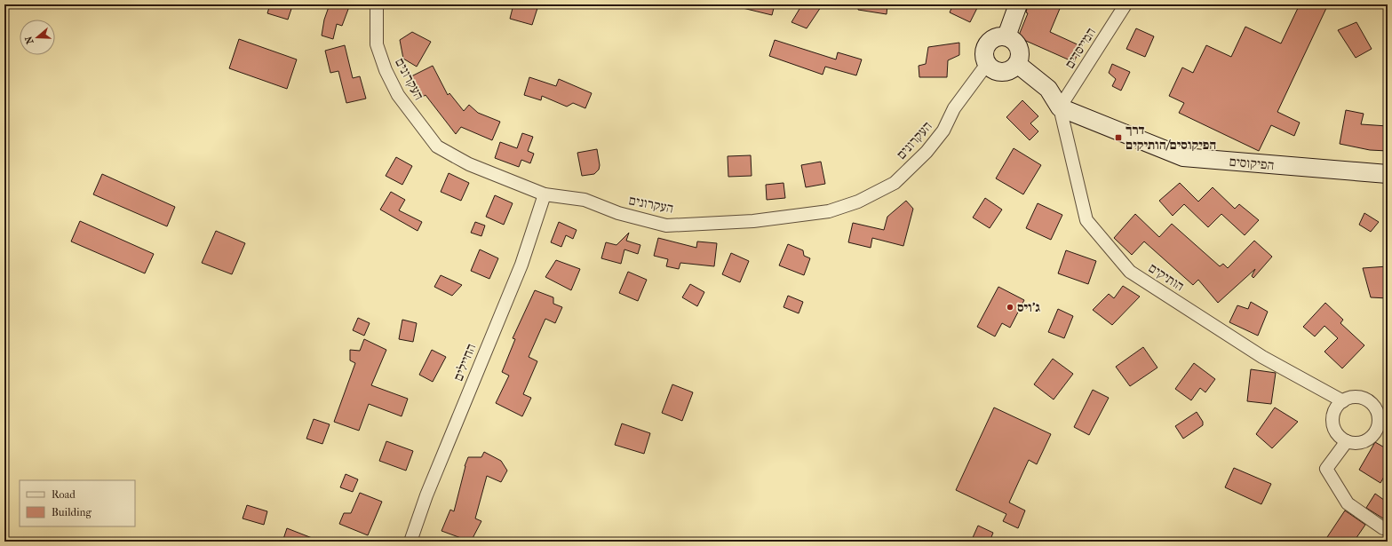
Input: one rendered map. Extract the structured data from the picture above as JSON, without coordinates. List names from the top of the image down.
{
  "streets": {
    "street": [
      "המייסדים",
      "העקרונים",
      "הפיקוסים",
      "הותיקים",
      "החיילים"
    ]
  },
  "crossings": [
    ["המייסדים", "הפיקוסים"],
    ["המייסדים", "הותיקים"],
    ["העקרונים", "החיילים"],
    ["הפיקוסים", "הותיקים"]
  ],
  "places": {
    "transit": ["דרך הפיקוסים/הותיקים"],
    "other": ["ג'ויס"]
  },
  "legend": ["Road", "Building"],
  "north": "left"
}
